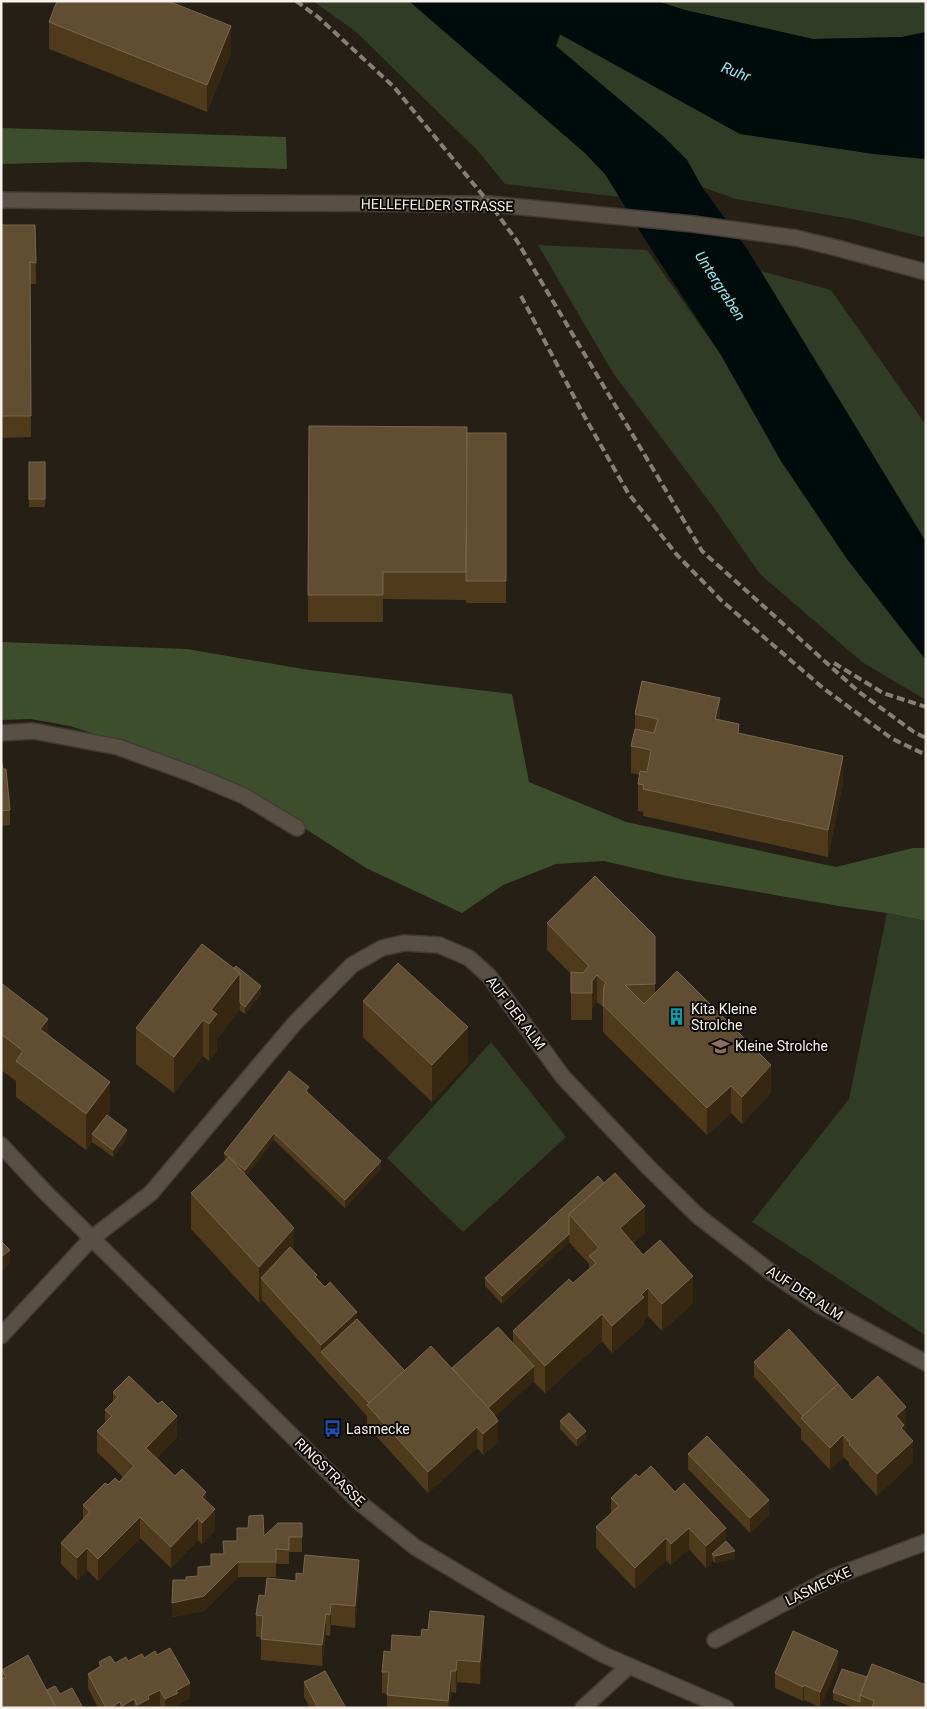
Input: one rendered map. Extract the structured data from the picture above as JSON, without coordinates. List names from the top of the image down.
{
  "streets": {
    "street": [
      "HELLEFELDER STRASSE",
      "AUF DER ALM",
      "RINGSTRASSE",
      "LASMECKE"
    ]
  },
  "crossings": [
    ["AUF DER ALM", "RINGSTRASSE"]
  ],
  "water": ["Ruhr", "Untergraben"],
  "places": {
    "building": ["Kita Kleine Strolche"],
    "school or university": ["Kleine Strolche"],
    "bus stop": ["Lasmecke"]
  }
}
